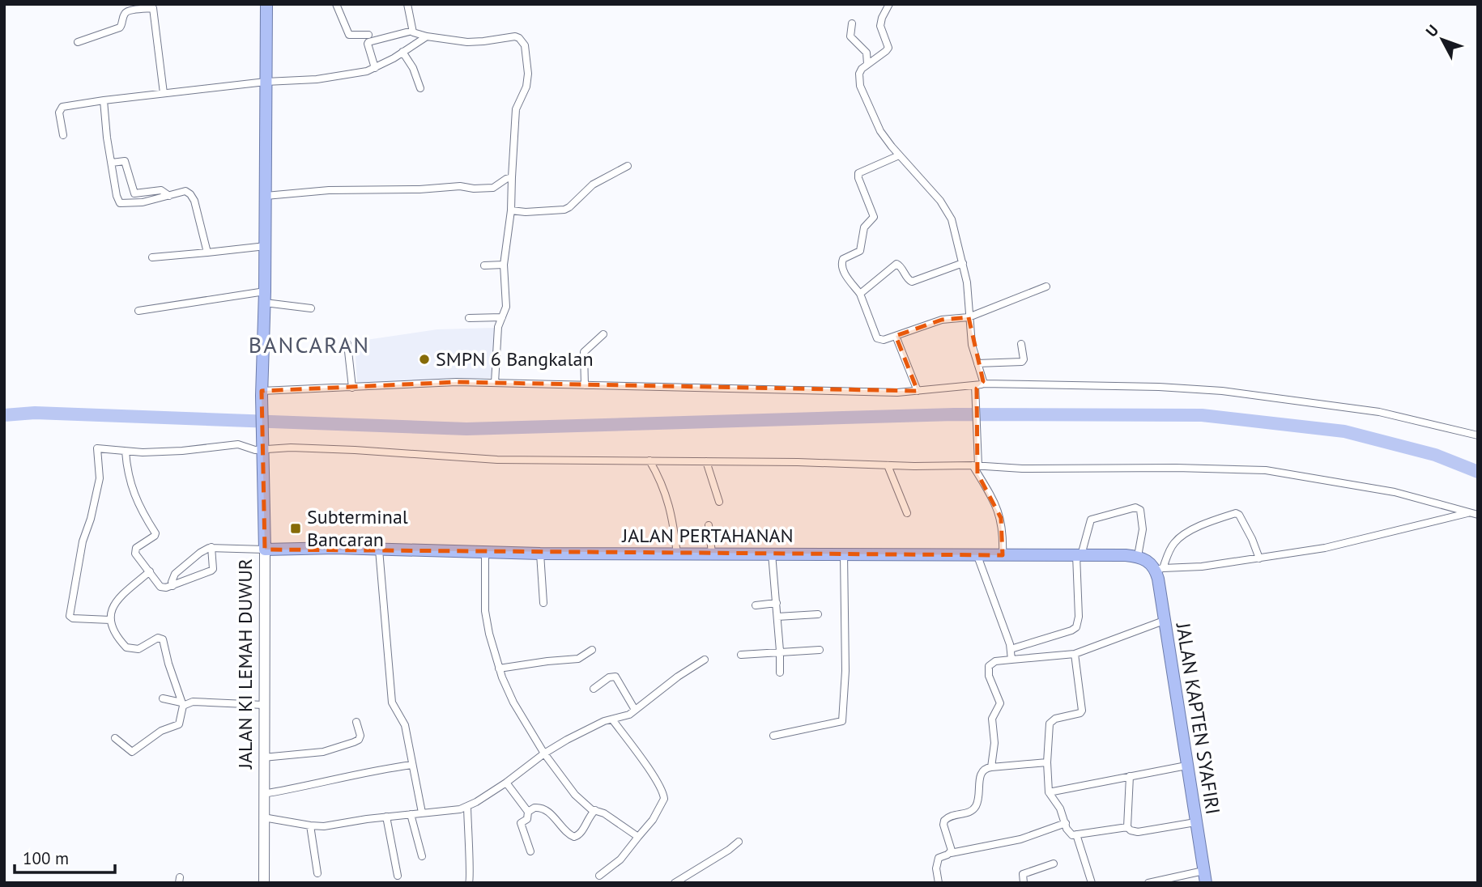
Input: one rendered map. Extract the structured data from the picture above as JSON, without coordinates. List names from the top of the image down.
{
  "streets": {
    "highway": ["JALAN PERTAHANAN", "JALAN KI LEMAH DUWUR", "JALAN KAPTEN SYAFIRI"]
  },
  "crossings": [
    ["JALAN PERTAHANAN", "JALAN KI LEMAH DUWUR"],
    ["JALAN PERTAHANAN", "JALAN KAPTEN SYAFIRI"]
  ],
  "districts": ["BANCARAN"],
  "places": {
    "other": ["SMPN 6 Bangkalan"],
    "transit": ["Subterminal Bancaran"]
  },
  "scale_bar": "100 m",
  "north": "top left"
}
